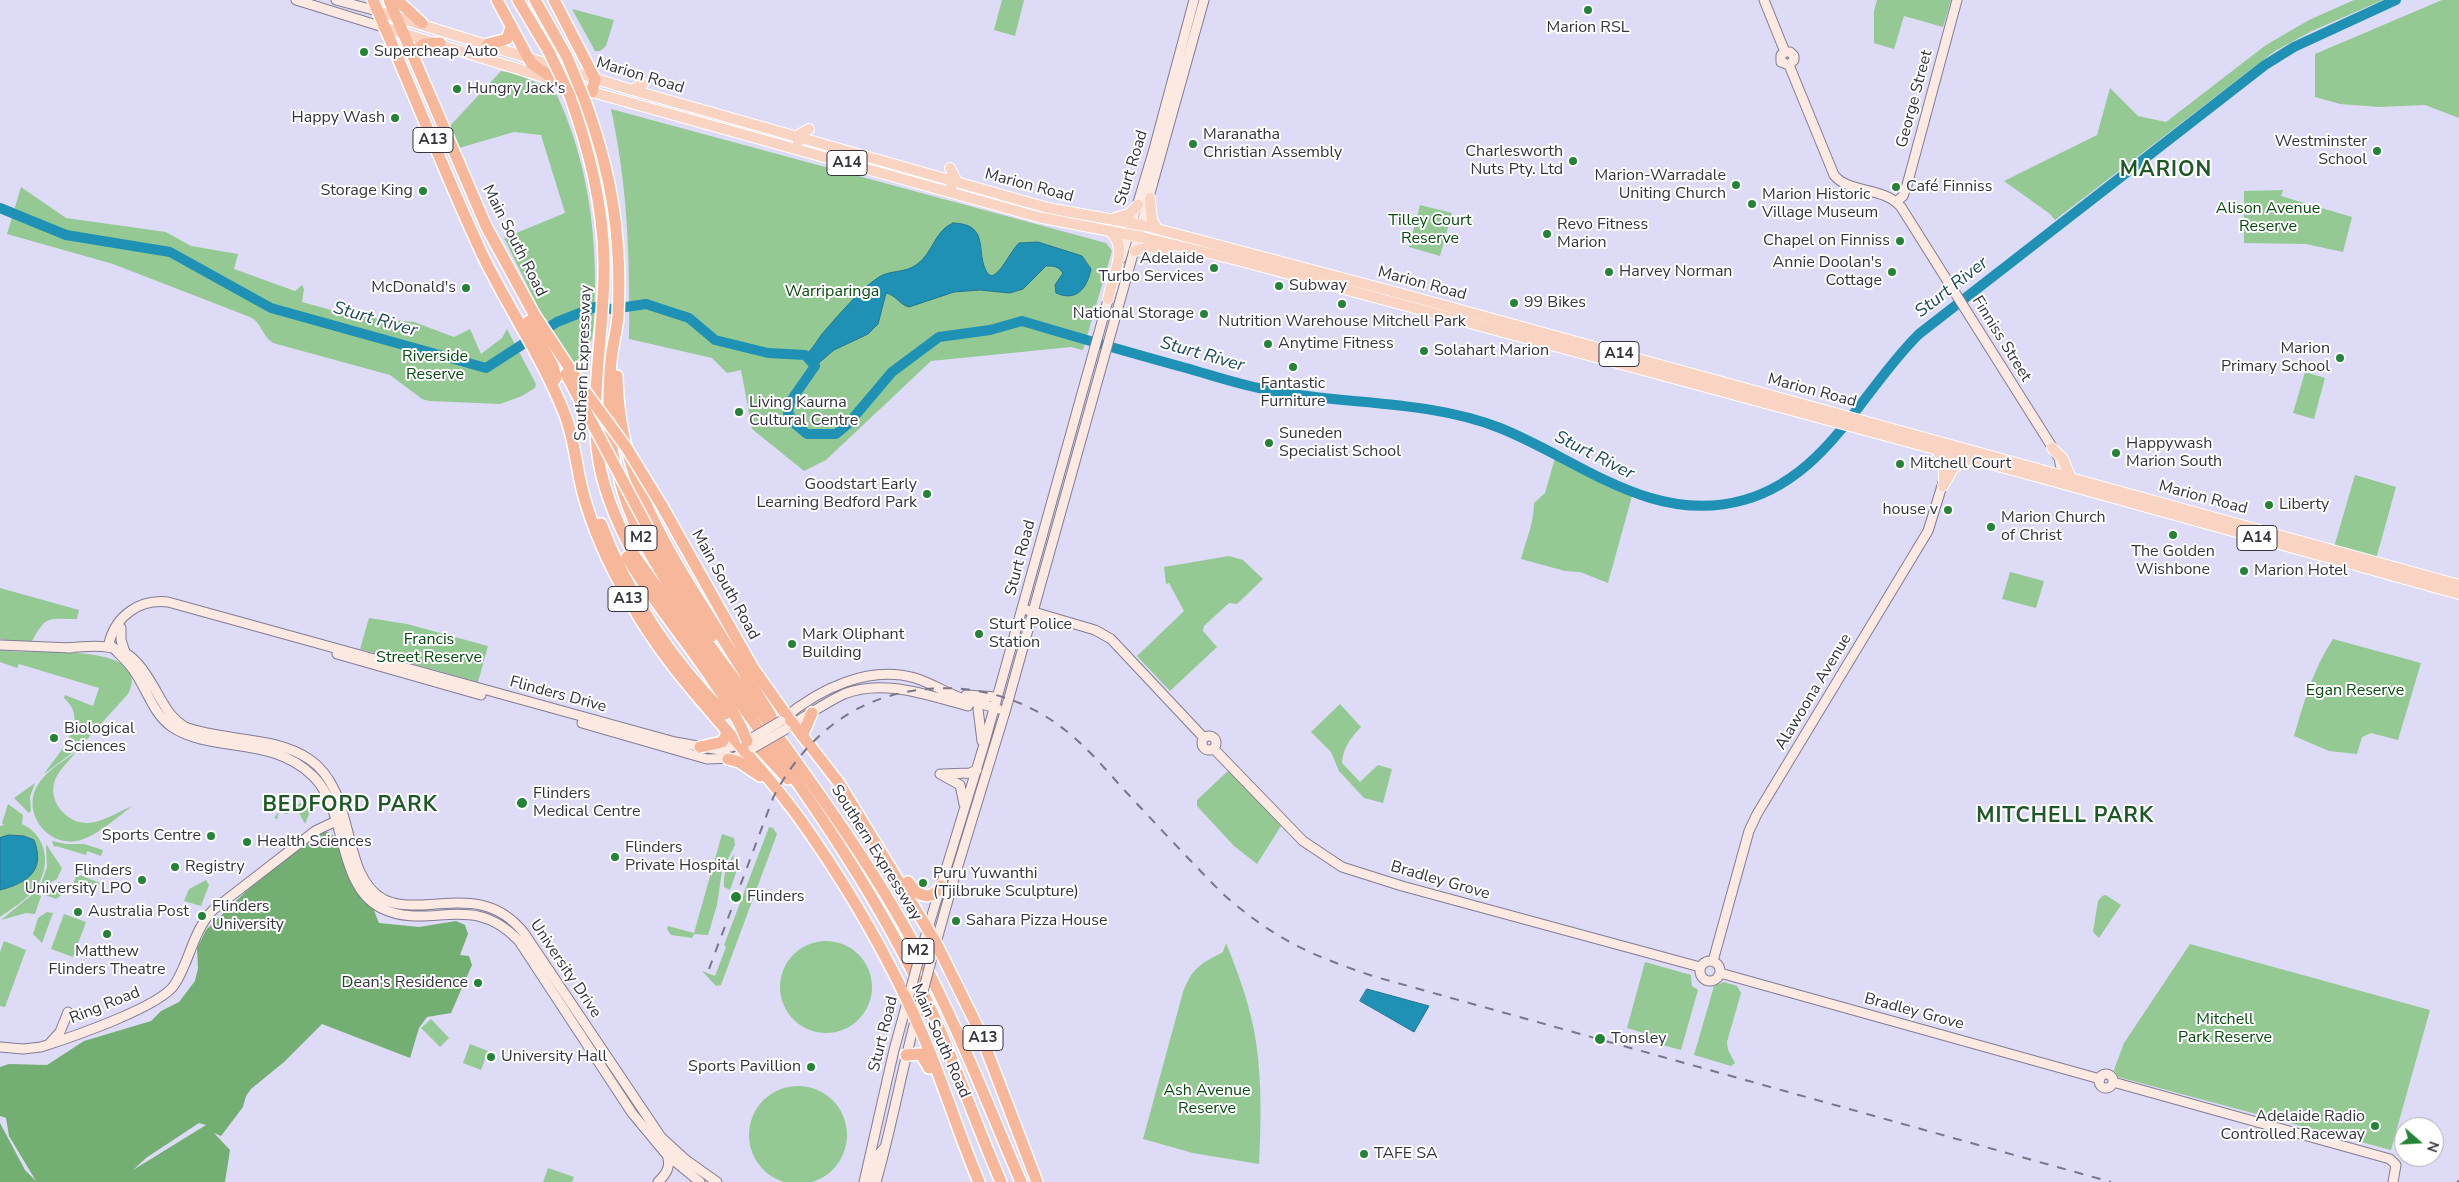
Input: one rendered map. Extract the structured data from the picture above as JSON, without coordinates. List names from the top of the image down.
{
  "streets": {
    "highway": [
      "A13",
      "Main South Road",
      "Southern Expressway",
      "M2"
    ],
    "main road": ["Marion Road", "A14"],
    "street": [
      "George Street",
      "Sturt Road",
      "Finniss Street",
      "Alawoona Avenue",
      "Flinders Drive",
      "Bradley Grove",
      "University Drive",
      "Ring Road"
    ]
  },
  "crossings": [
    ["Marion Road", "A14"],
    ["Marion Road", "Sturt Road"],
    ["Marion Road", "Main South Road"],
    ["Marion Road", "Finniss Street"],
    ["Marion Road", "Southern Expressway"],
    ["Marion Road", "Alawoona Avenue"],
    ["George Street", "Finniss Street"],
    ["A14", "Main South Road"],
    ["Sturt Road", "Main South Road"],
    ["Sturt Road", "Bradley Grove"],
    ["Main South Road", "Southern Expressway"],
    ["Main South Road", "Flinders Drive"],
    ["Southern Expressway", "Flinders Drive"],
    ["Alawoona Avenue", "Bradley Grove"],
    ["Flinders Drive", "University Drive"],
    ["University Drive", "Ring Road"]
  ],
  "districts": ["MARION", "BEDFORD PARK", "MITCHELL PARK"],
  "water": ["Sturt River"],
  "parks": [
    "Alison Avenue Reserve",
    "Tilley Court Reserve",
    "Warriparinga",
    "Riverside Reserve",
    "Francis Street Reserve",
    "Egan Reserve",
    "Mitchell Park Reserve",
    "Ash Avenue Reserve"
  ],
  "places": [
    "Marion RSL",
    "Supercheap Auto",
    "Hungry Jack's",
    "Happy Wash",
    "Maranatha Christian Assembly",
    "Westminster School",
    "Charlesworth Nuts Pty. Ltd",
    "Marion-Warradale Uniting Church",
    "Café Finniss",
    "Storage King",
    "Marion Historic Village Museum",
    "Revo Fitness Marion",
    "Chapel on Finniss",
    "Adelaide Turbo Services",
    "Harvey Norman",
    "Annie Doolan's Cottage",
    "Subway",
    "McDonald's",
    "99 Bikes",
    "Nutrition Warehouse Mitchell Park",
    "National Storage",
    "Anytime Fitness",
    "Solahart Marion",
    "Marion Primary School",
    "Fantastic Furniture",
    "Living Kaurna Cultural Centre",
    "Suneden Specialist School",
    "Happywash Marion South",
    "Mitchell Court",
    "Goodstart Early Learning Bedford Park",
    "Liberty",
    "house v",
    "Marion Church of Christ",
    "The Golden Wishbone",
    "Marion Hotel",
    "Sturt Police Station",
    "Mark Oliphant Building",
    "Biological Sciences",
    "Flinders Medical Centre",
    "Sports Centre",
    "Health Sciences",
    "Flinders Private Hospital",
    "Registry",
    "Flinders University LPO",
    "Puru Yuwanthi (Tjilbruke Sculpture)",
    "Flinders",
    "Australia Post",
    "Flinders University",
    "Sahara Pizza House",
    "Matthew Flinders Theatre",
    "Dean's Residence",
    "Tonsley",
    "University Hall",
    "Sports Pavillion",
    "Adelaide Radio Controlled Raceway",
    "TAFE SA"
  ],
  "north": "right"
}
